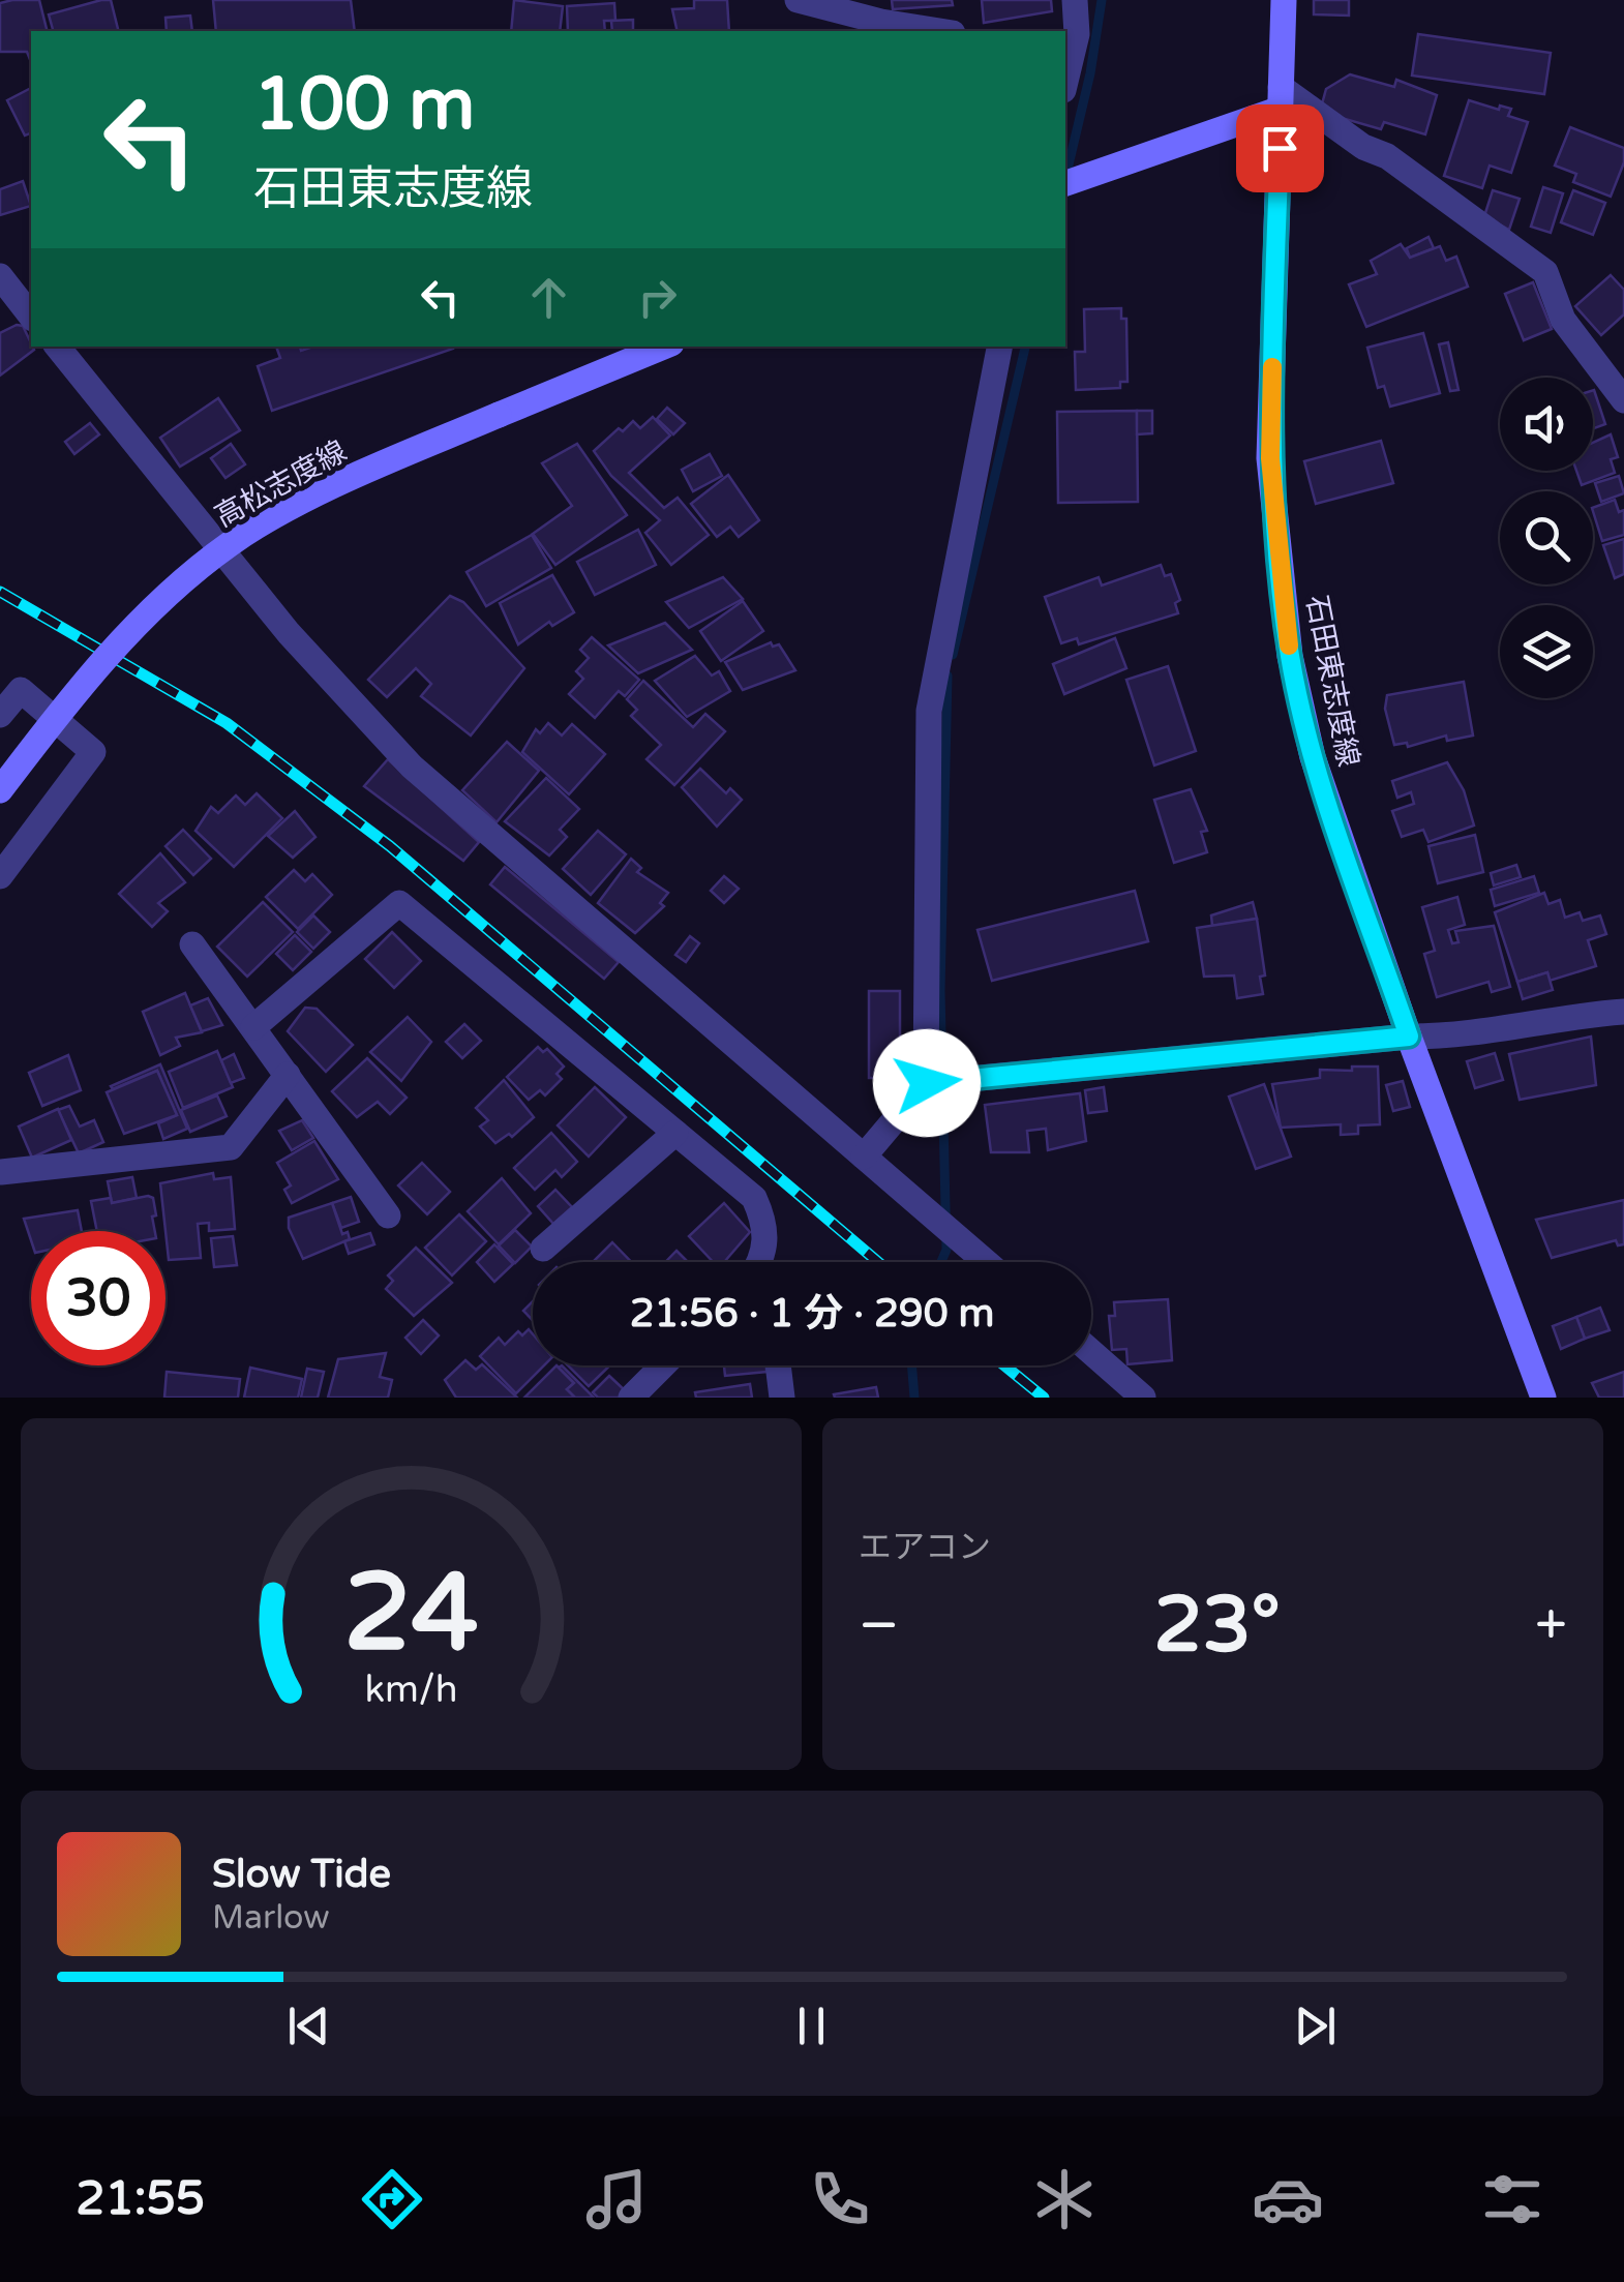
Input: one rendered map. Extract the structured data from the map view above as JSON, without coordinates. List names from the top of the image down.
{
  "streets": {
    "main road": ["高松志度線", "石田東志度線"]
  },
  "page": {
    "turn": ["100 m", "石田東志度線"],
    "limit": "30",
    "trip": "21:56 · 1 分 · 290 m",
    "tile": "エアコン",
    "heat": ["−", "23°", "+"],
    "song": ["Slow Tide", "Marlow"],
    "tabs": "21:55",
    "gauge": ["24", "km/h"]
  }
}
